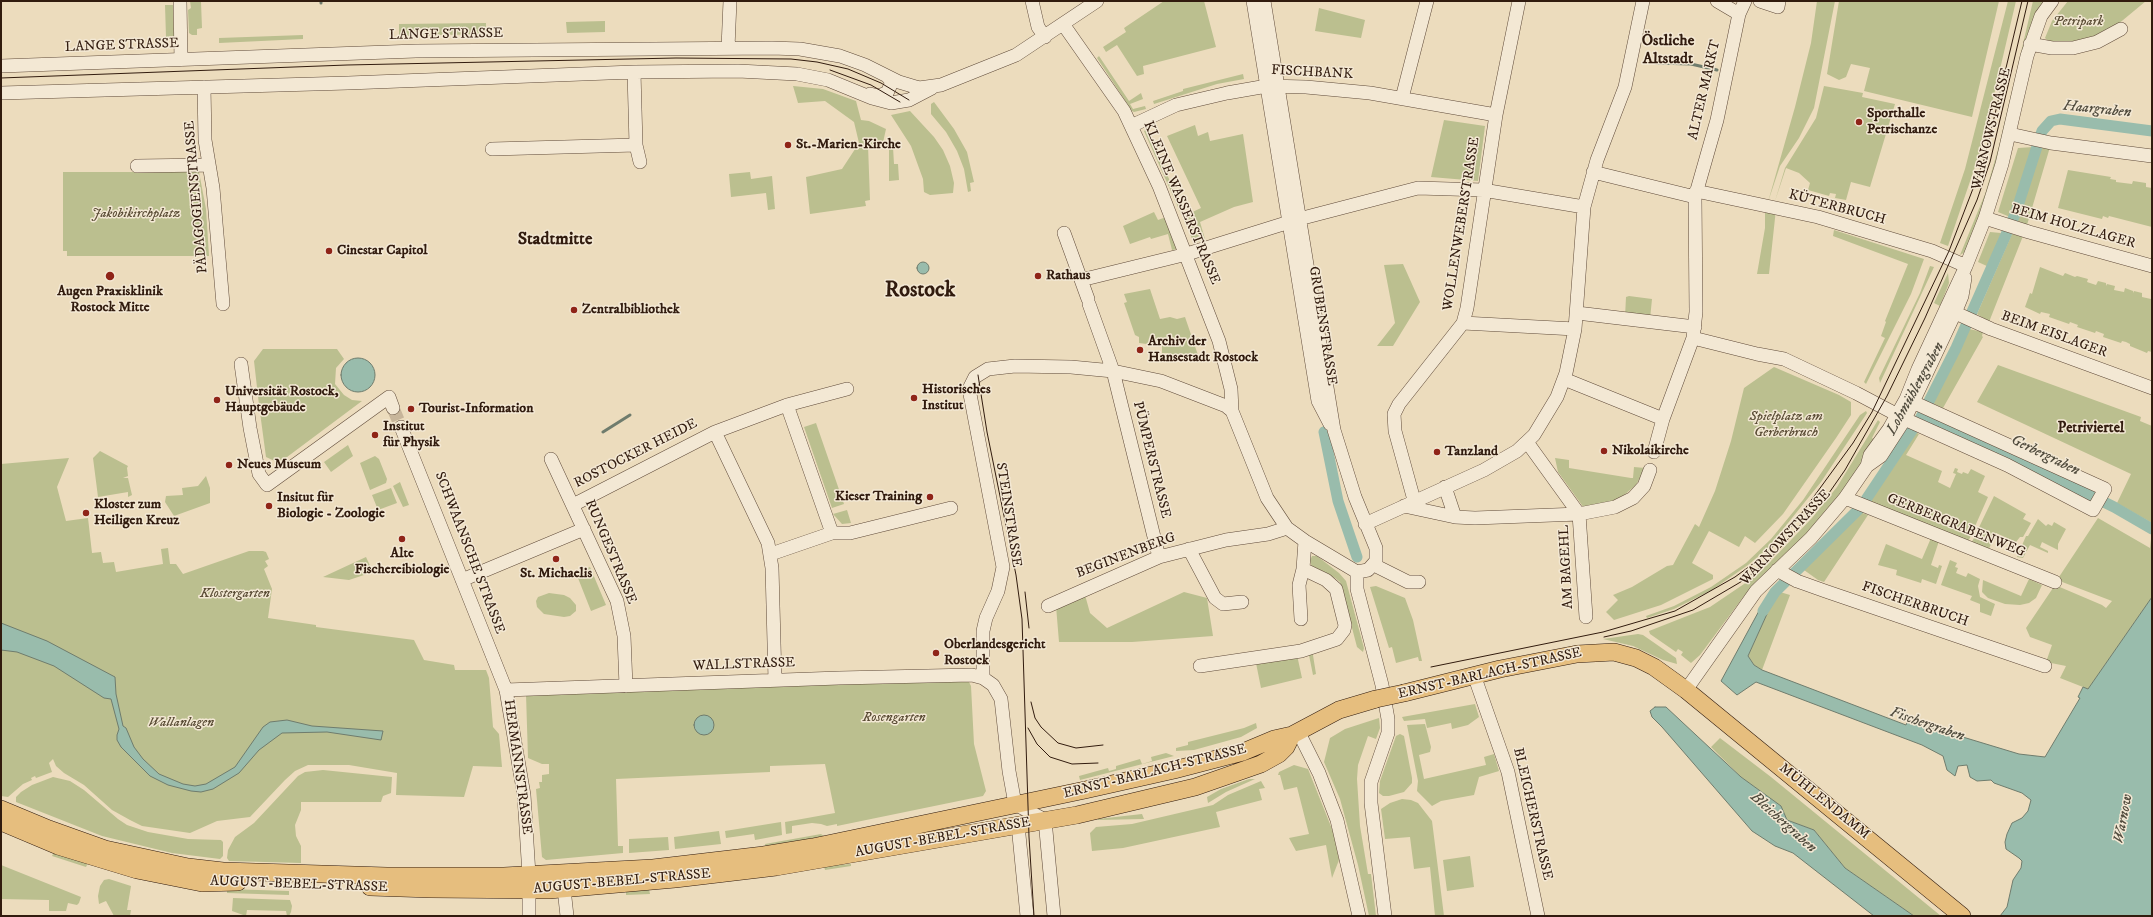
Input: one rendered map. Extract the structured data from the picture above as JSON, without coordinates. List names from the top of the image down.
{
  "streets": {
    "main road": ["ERNST-BARLACH-STRASSE", "MÜHLENDAMM", "AUGUST-BEBEL-STRASSE"],
    "street": [
      "LANGE STRASSE",
      "FISCHBANK",
      "ALTER MARKT",
      "WARNOWSTRASSE",
      "PÄDAGOGIENSTRASSE",
      "KLEINE WASSERSTRASSE",
      "KÜTERBRUCH",
      "WOLLENWEBERSTRASSE",
      "BEIM HOLZLAGER",
      "GRUBENSTRASSE",
      "BEIM EISLAGER",
      "ROSTOCKER HEIDE",
      "PÜMPERSTRASSE",
      "STEINSTRASSE",
      "GERBERGRABENWEG",
      "RUNGESTRASSE",
      "SCHWAANSCHE STRASSE",
      "BEGINENBERG",
      "AM BAGEHL",
      "FISCHERBRUCH",
      "WALLSTRASSE",
      "HERMANNSTRASSE",
      "BLEICHERSTRASSE"
    ]
  },
  "crossings": [
    ["FISCHBANK", "KLEINE WASSERSTRASSE"],
    ["FISCHBANK", "WOLLENWEBERSTRASSE"],
    ["FISCHBANK", "GRUBENSTRASSE"],
    ["ALTER MARKT", "KÜTERBRUCH"],
    ["WARNOWSTRASSE", "KÜTERBRUCH"],
    ["WARNOWSTRASSE", "BEIM HOLZLAGER"],
    ["WARNOWSTRASSE", "BEIM EISLAGER"],
    ["WARNOWSTRASSE", "GERBERGRABENWEG"],
    ["WARNOWSTRASSE", "FISCHERBRUCH"],
    ["WARNOWSTRASSE", "ERNST-BARLACH-STRASSE"],
    ["WARNOWSTRASSE", "MÜHLENDAMM"],
    ["ROSTOCKER HEIDE", "RUNGESTRASSE"],
    ["PÜMPERSTRASSE", "STEINSTRASSE"],
    ["PÜMPERSTRASSE", "BEGINENBERG"],
    ["STEINSTRASSE", "WALLSTRASSE"],
    ["RUNGESTRASSE", "WALLSTRASSE"],
    ["SCHWAANSCHE STRASSE", "WALLSTRASSE"],
    ["SCHWAANSCHE STRASSE", "HERMANNSTRASSE"],
    ["WALLSTRASSE", "HERMANNSTRASSE"],
    ["ERNST-BARLACH-STRASSE", "MÜHLENDAMM"],
    ["ERNST-BARLACH-STRASSE", "BLEICHERSTRASSE"],
    ["ERNST-BARLACH-STRASSE", "AUGUST-BEBEL-STRASSE"],
    ["HERMANNSTRASSE", "AUGUST-BEBEL-STRASSE"]
  ],
  "districts": [
    "Östliche Altstadt",
    "Stadtmitte",
    "Rostock",
    "Petriviertel"
  ],
  "water": [
    "Haargraben",
    "Lohmühlengraben",
    "Gerbergraben",
    "Fischergraben",
    "Warnow",
    "Bleichergraben"
  ],
  "parks": [
    "Petripark",
    "Jakobikirchplatz",
    "Spielplatz am Gerberbruch",
    "Klostergarten",
    "Rosengarten",
    "Wallanlagen"
  ],
  "places": [
    "Sporthalle Petrischanze",
    "St.-Marien-Kirche",
    "Cinestar Capitol",
    "Augen Praxisklinik Rostock Mitte",
    "Rathaus",
    "Zentralbibliothek",
    "Archiv der Hansestadt Rostock",
    "Historisches Institut",
    "Universität Rostock, Hauptgebäude",
    "Tourist-Information",
    "Institut für Physik",
    "Nikolaikirche",
    "Tanzland",
    "Neues Museum",
    "Kieser Training",
    "Insitut für Biologie - Zoologie",
    "Kloster zum Heiligen Kreuz",
    "Alte Fischereibiologie",
    "St. Michaelis",
    "Oberlandesgericht Rostock"
  ]
}
